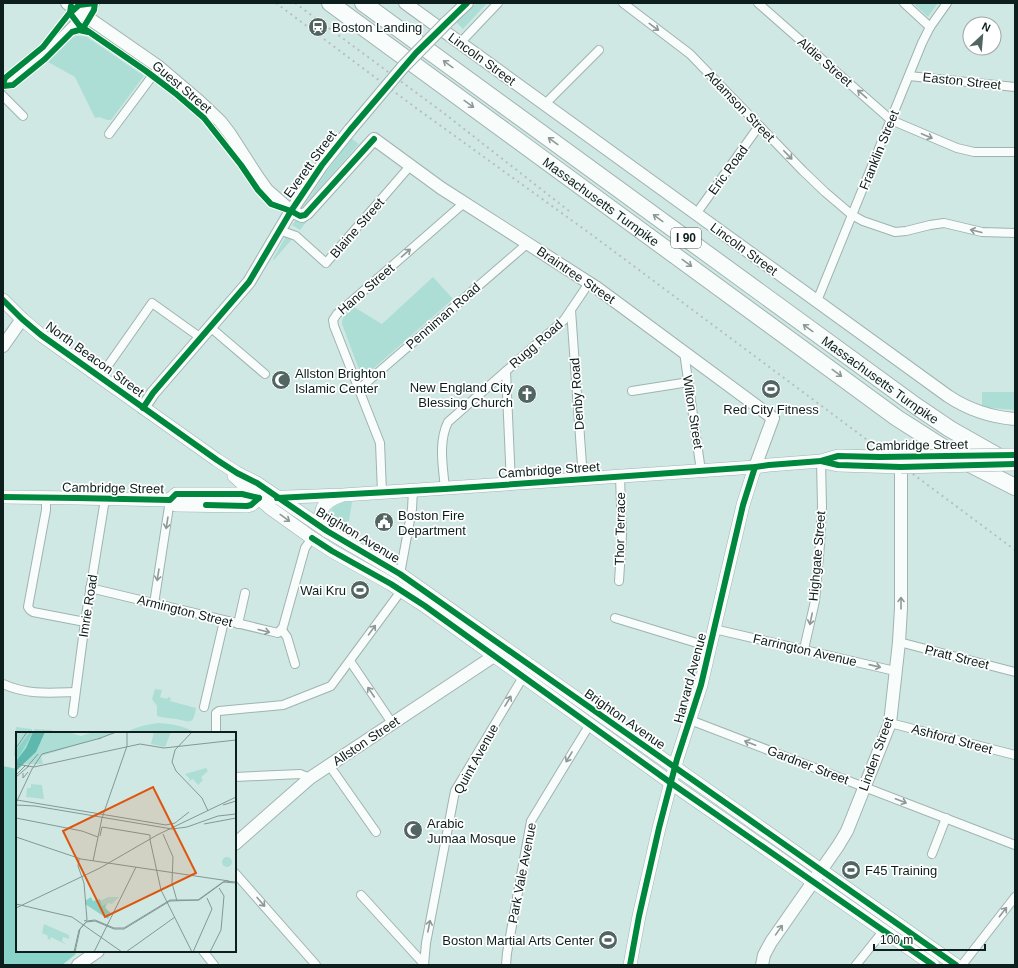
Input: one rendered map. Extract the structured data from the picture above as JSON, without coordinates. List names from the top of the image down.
{
  "streets": {
    "highway": ["Massachusetts Turnpike", "I 90"],
    "main road": [
      "North Beacon Street",
      "Cambridge Street",
      "Brighton Avenue",
      "Harvard Avenue"
    ],
    "street": [
      "Lincoln Street",
      "Aldie Street",
      "Easton Street",
      "Guest Street",
      "Adamson Street",
      "Franklin Street",
      "Everett Street",
      "Eric Road",
      "Blaine Street",
      "Braintree Street",
      "Hano Street",
      "Penniman Road",
      "Rugg Road",
      "Denby Road",
      "Wilton Street",
      "Thor Terrace",
      "Highgate Street",
      "Imrie Road",
      "Armington Street",
      "Farrington Avenue",
      "Pratt Street",
      "Ashford Street",
      "Allston Street",
      "Linden Street",
      "Quint Avenue",
      "Gardner Street",
      "Park Vale Avenue"
    ]
  },
  "crossings": [
    ["Lincoln Street", "Franklin Street"],
    ["Lincoln Street", "Eric Road"],
    ["Aldie Street", "Franklin Street"],
    ["Easton Street", "Franklin Street"],
    ["Guest Street", "Everett Street"],
    ["Guest Street", "Braintree Street"],
    ["Adamson Street", "Franklin Street"],
    ["Adamson Street", "Eric Road"],
    ["Everett Street", "Blaine Street"],
    ["Everett Street", "Braintree Street"],
    ["Everett Street", "North Beacon Street"],
    ["Massachusetts Turnpike", "Cambridge Street"],
    ["Blaine Street", "Braintree Street"],
    ["Braintree Street", "Hano Street"],
    ["Braintree Street", "Penniman Road"],
    ["Braintree Street", "Rugg Road"],
    ["Braintree Street", "Wilton Street"],
    ["Braintree Street", "Cambridge Street"],
    ["Braintree Street", "Harvard Avenue"],
    ["Hano Street", "Penniman Road"],
    ["Hano Street", "Cambridge Street"],
    ["Rugg Road", "Denby Road"],
    ["Rugg Road", "Cambridge Street"],
    ["North Beacon Street", "Cambridge Street"],
    ["North Beacon Street", "Brighton Avenue"],
    ["Denby Road", "Cambridge Street"],
    ["Wilton Street", "Cambridge Street"],
    ["Cambridge Street", "Thor Terrace"],
    ["Cambridge Street", "Brighton Avenue"],
    ["Cambridge Street", "Highgate Street"],
    ["Cambridge Street", "Imrie Road"],
    ["Cambridge Street", "Harvard Avenue"],
    ["Cambridge Street", "Linden Street"],
    ["Brighton Avenue", "Harvard Avenue"],
    ["Brighton Avenue", "Allston Street"],
    ["Brighton Avenue", "Linden Street"],
    ["Brighton Avenue", "Quint Avenue"],
    ["Brighton Avenue", "Park Vale Avenue"],
    ["Highgate Street", "Farrington Avenue"],
    ["Imrie Road", "Armington Street"],
    ["Farrington Avenue", "Harvard Avenue"],
    ["Farrington Avenue", "Linden Street"],
    ["Pratt Street", "Linden Street"],
    ["Harvard Avenue", "Gardner Street"],
    ["Ashford Street", "Linden Street"],
    ["Linden Street", "Gardner Street"]
  ],
  "one_way": [
    "Hano Street",
    "Highgate Street",
    "Farrington Avenue",
    "Linden Street",
    "Quint Avenue",
    "Park Vale Avenue"
  ],
  "places": {
    "station": ["Boston Landing"],
    "mosque": ["Allston Brighton Islamic Center", "Arabic Jumaa Mosque"],
    "sports": [
      "Red City Fitness",
      "Wai Kru",
      "F45 Training",
      "Boston Martial Arts Center"
    ],
    "church": ["New England City Blessing Church"],
    "public building": ["Boston Fire Department"]
  },
  "scale_bar": "100 m",
  "north": "top right"
}
